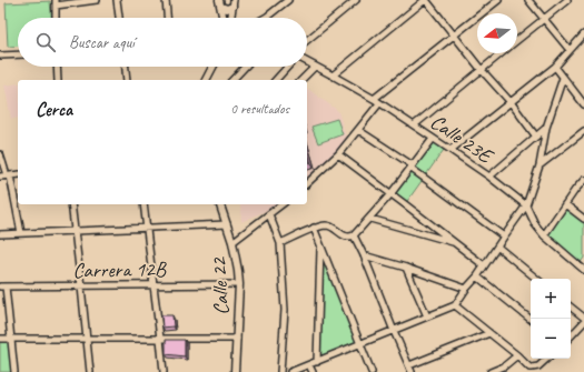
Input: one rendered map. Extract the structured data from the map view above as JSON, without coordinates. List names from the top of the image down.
{
  "streets": {
    "street": ["Calle 23E", "Carrera 12B", "Calle 22"]
  },
  "crossings": [
    ["Carrera 12B", "Calle 22"]
  ],
  "north": "left",
  "page": {
    "search": "Buscar aquí",
    "heading": ["Cerca", "0 resultados"],
    "map_buttons": ["+", "−"]
  }
}
